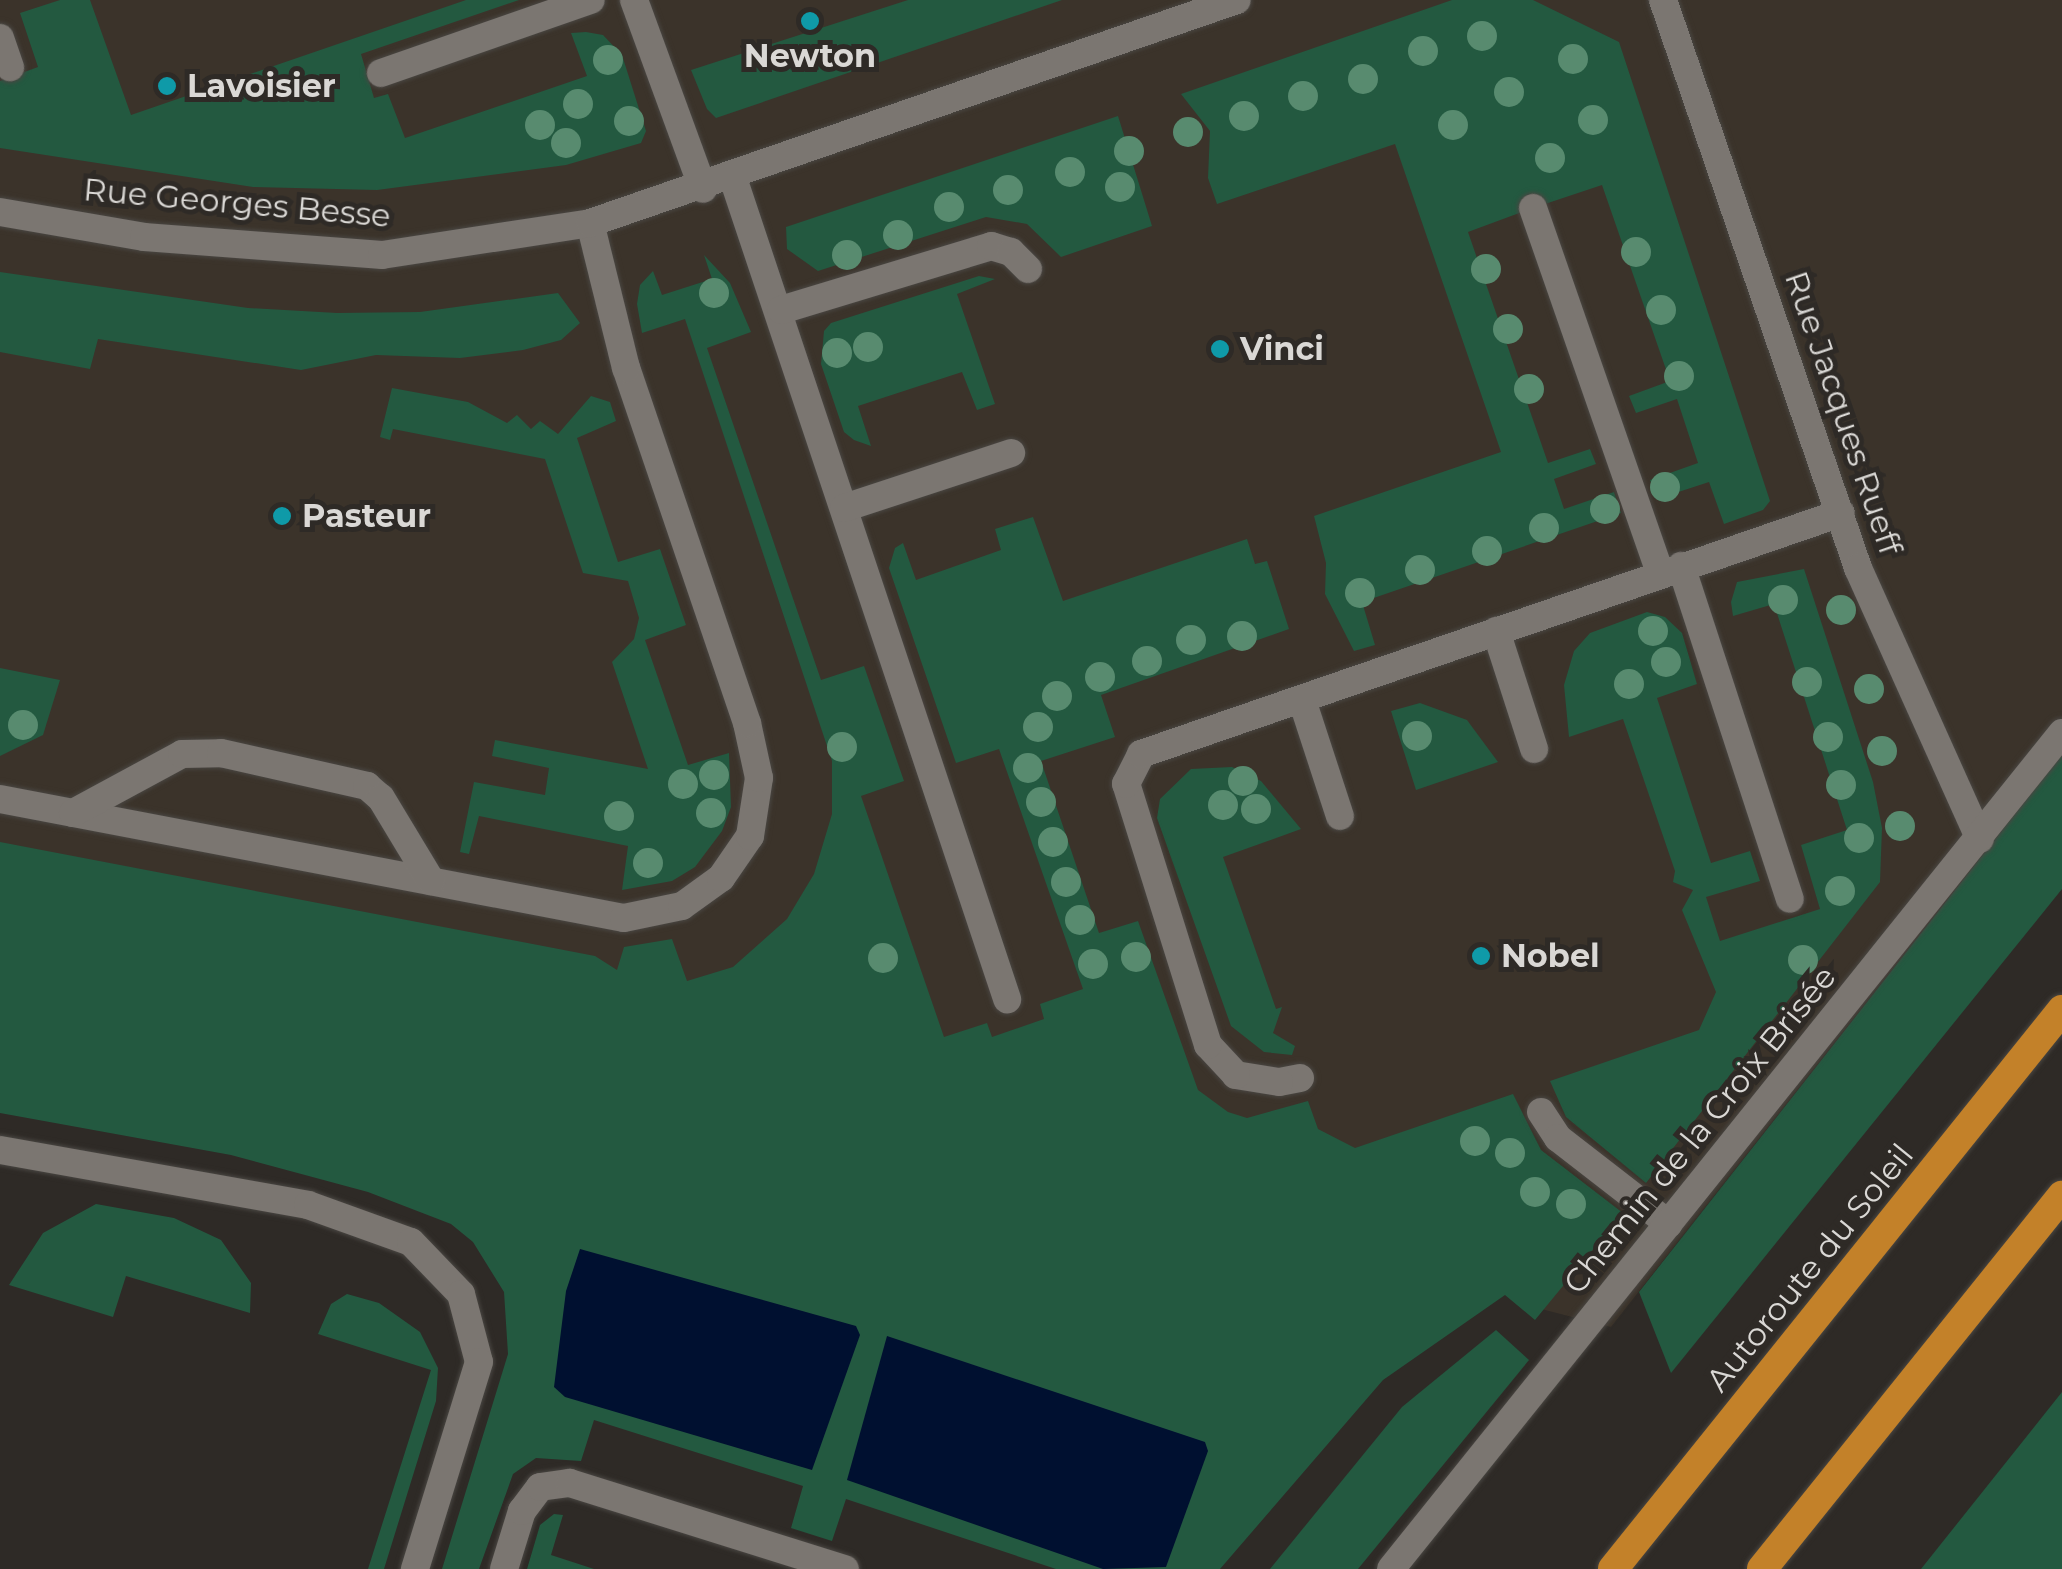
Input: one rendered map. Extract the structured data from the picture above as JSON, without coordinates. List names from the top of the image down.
{
  "streets": {
    "highway": ["Autoroute du Soleil"],
    "street": ["Rue Georges Besse", "Rue Jacques Rueff", "Chemin de la Croix Brisée"]
  },
  "crossings": [
    ["Rue Jacques Rueff", "Chemin de la Croix Brisée"]
  ],
  "places": [
    "Newton",
    "Lavoisier",
    "Vinci",
    "Pasteur",
    "Nobel"
  ]
}
